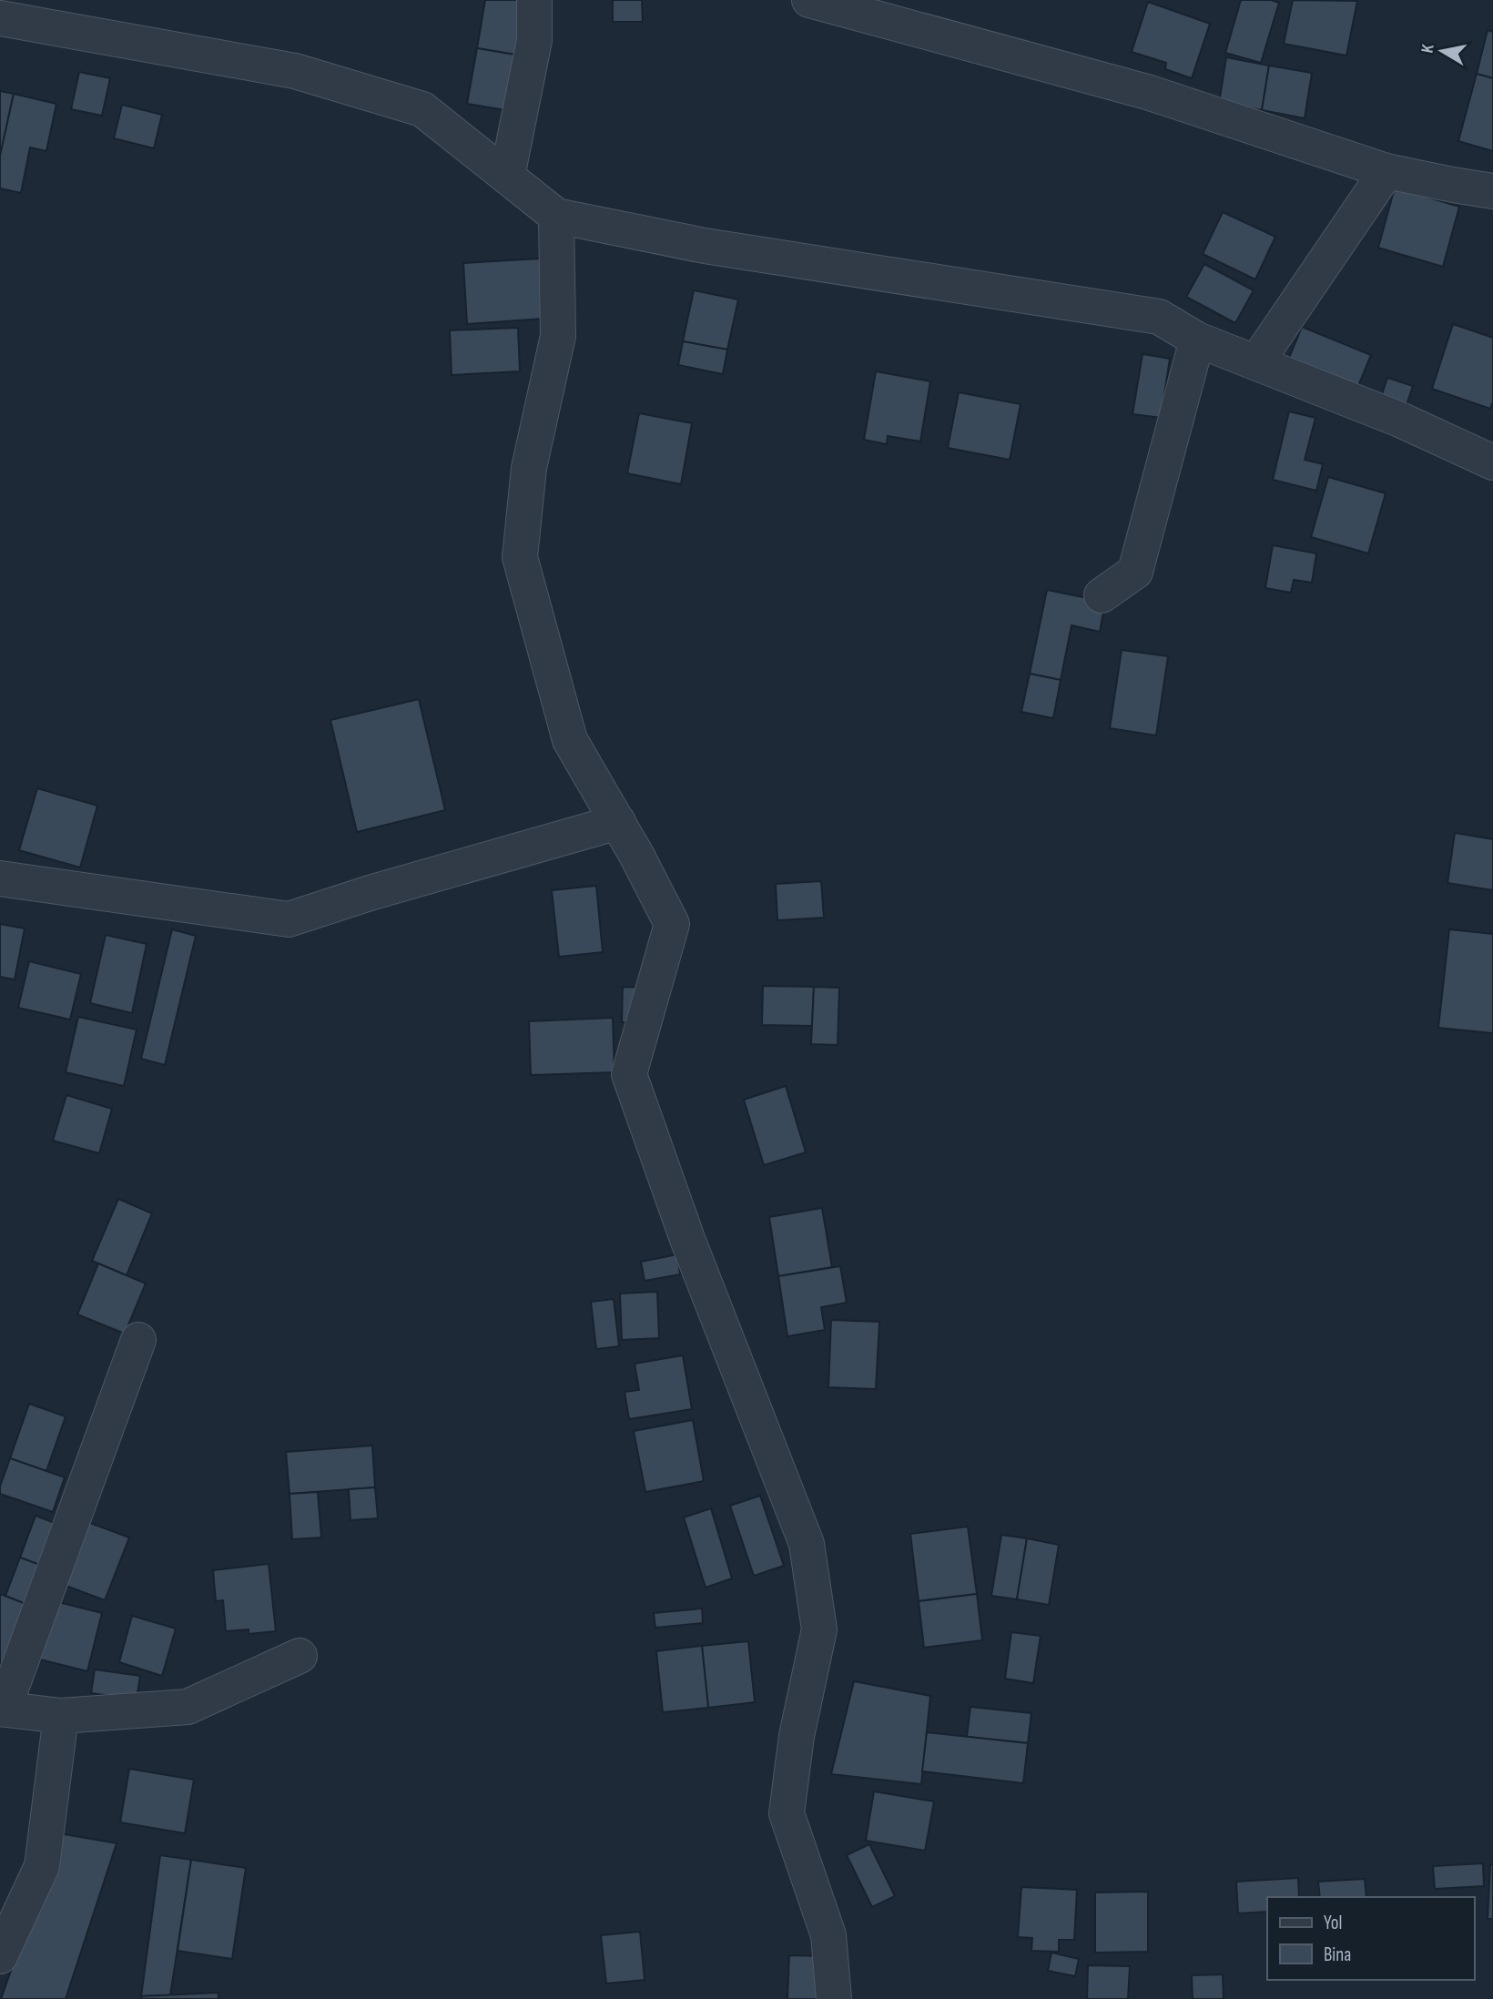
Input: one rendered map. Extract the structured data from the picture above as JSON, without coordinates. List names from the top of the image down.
{
  "legend": ["Yol", "Bina"],
  "north": "left"
}
